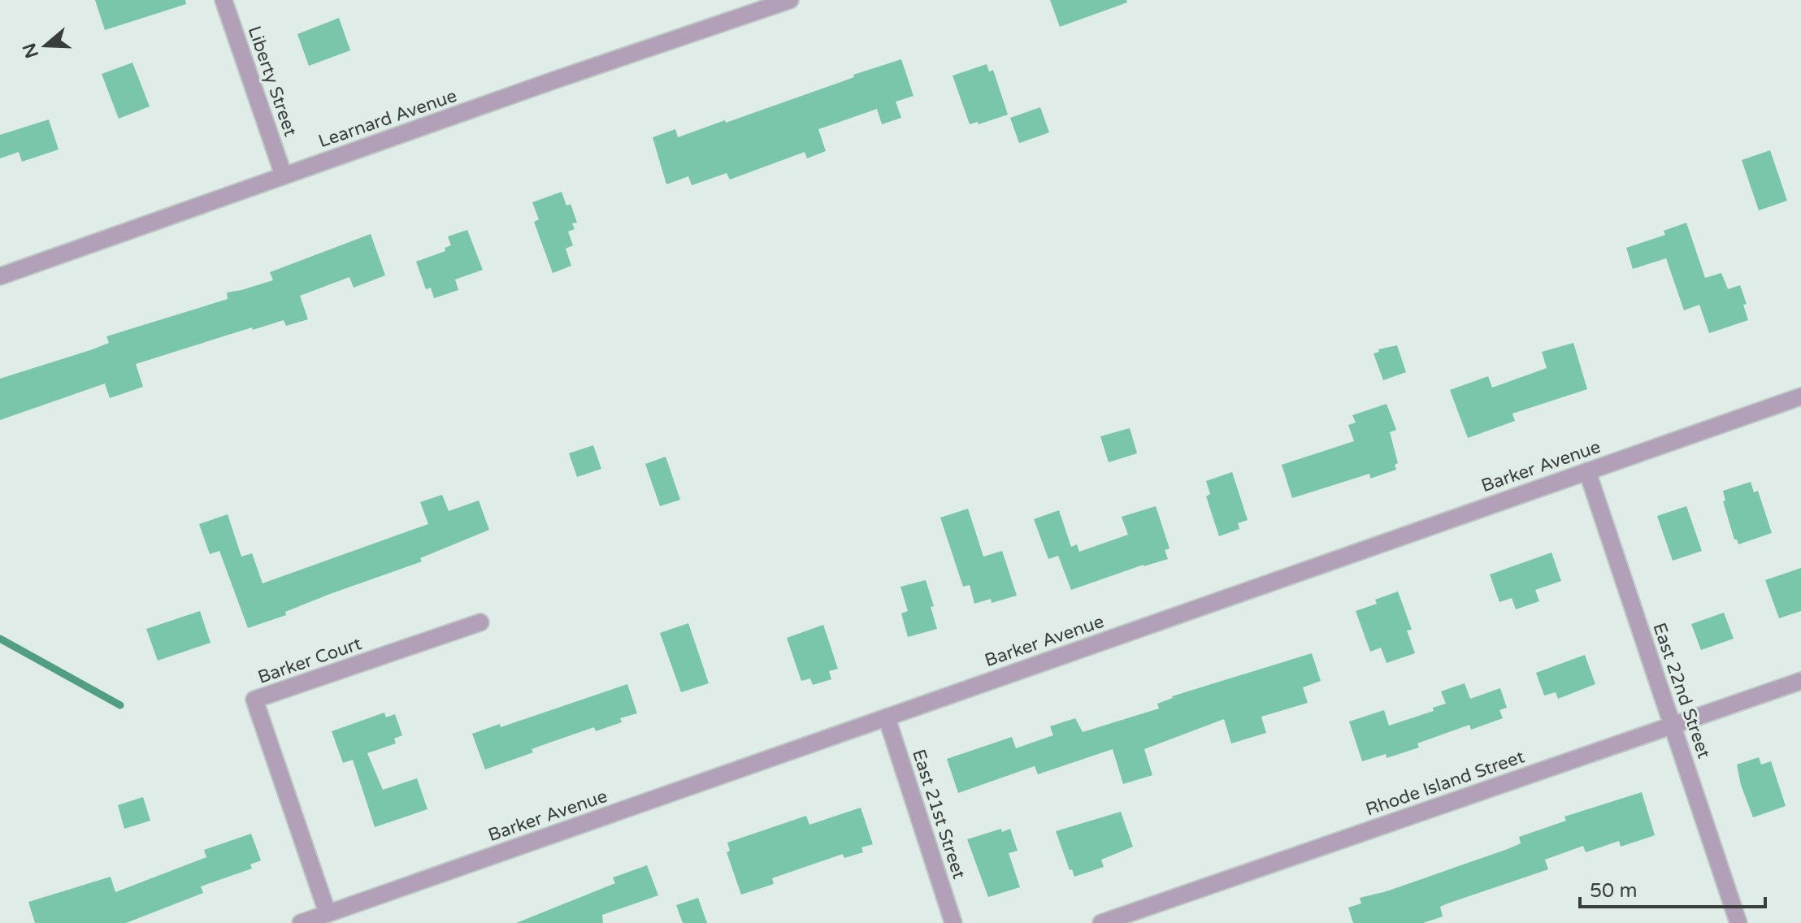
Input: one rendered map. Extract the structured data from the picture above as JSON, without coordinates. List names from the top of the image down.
{
  "streets": {
    "street": [
      "Liberty Street",
      "Learnard Avenue",
      "Barker Avenue",
      "Barker Court",
      "East 22nd Street",
      "Rhode Island Street",
      "East 21st Street"
    ]
  },
  "crossings": [
    ["Liberty Street", "Learnard Avenue"],
    ["Barker Avenue", "Barker Court"],
    ["Barker Avenue", "East 22nd Street"],
    ["Barker Avenue", "East 21st Street"],
    ["East 22nd Street", "Rhode Island Street"]
  ],
  "scale_bar": "50 m",
  "north": "left"
}
